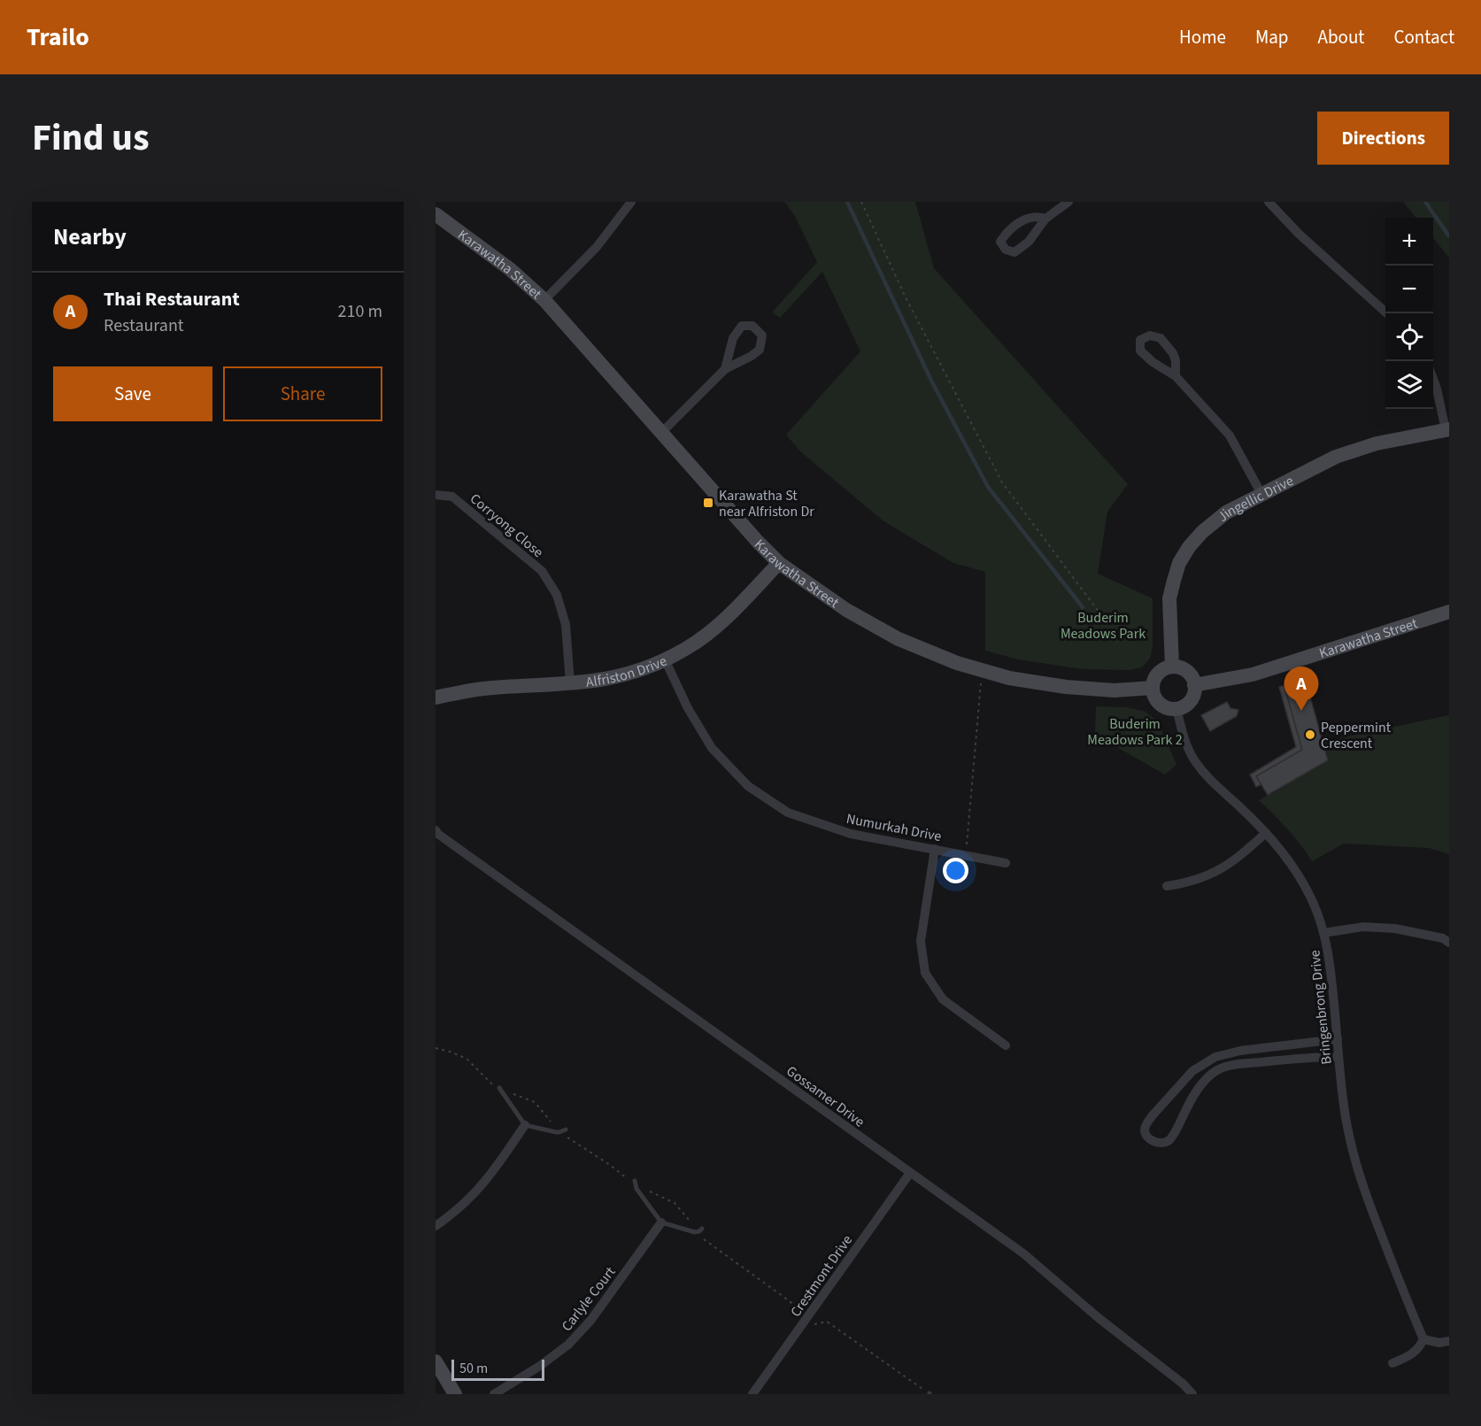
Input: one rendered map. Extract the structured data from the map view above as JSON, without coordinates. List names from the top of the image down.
{
  "streets": {
    "street": [
      "Karawatha Street",
      "Jingellic Drive",
      "Corryong Close",
      "Alfriston Drive",
      "Numurkah Drive",
      "Bringenbrong Drive",
      "Gossamer Drive",
      "Crestmont Drive",
      "Carlyle Court"
    ]
  },
  "crossings": [
    ["Karawatha Street", "Jingellic Drive"],
    ["Karawatha Street", "Alfriston Drive"],
    ["Karawatha Street", "Bringenbrong Drive"],
    ["Jingellic Drive", "Bringenbrong Drive"],
    ["Corryong Close", "Alfriston Drive"],
    ["Alfriston Drive", "Numurkah Drive"],
    ["Gossamer Drive", "Crestmont Drive"]
  ],
  "parks": ["Buderim Meadows Park", "Buderim Meadows Park 2"],
  "places": {
    "transit": ["Karawatha St near Alfriston Dr"],
    "other": ["Peppermint Crescent"]
  },
  "scale_bar": "50 m",
  "page": {
    "header": "Trailo",
    "nav": [
      "Home",
      "Map",
      "About",
      "Contact"
    ],
    "title": "Find us",
    "buttons": [
      "Directions",
      ["Save", "Share"]
    ],
    "heading": "Nearby",
    "map_buttons": ["+", "−"],
    "list": [
      {
        "mark": "A",
        "name": "Thai Restaurant",
        "note": "Restaurant",
        "value": "210 m"
      }
    ],
    "pins": "A",
    "scale": "50 m"
  }
}
